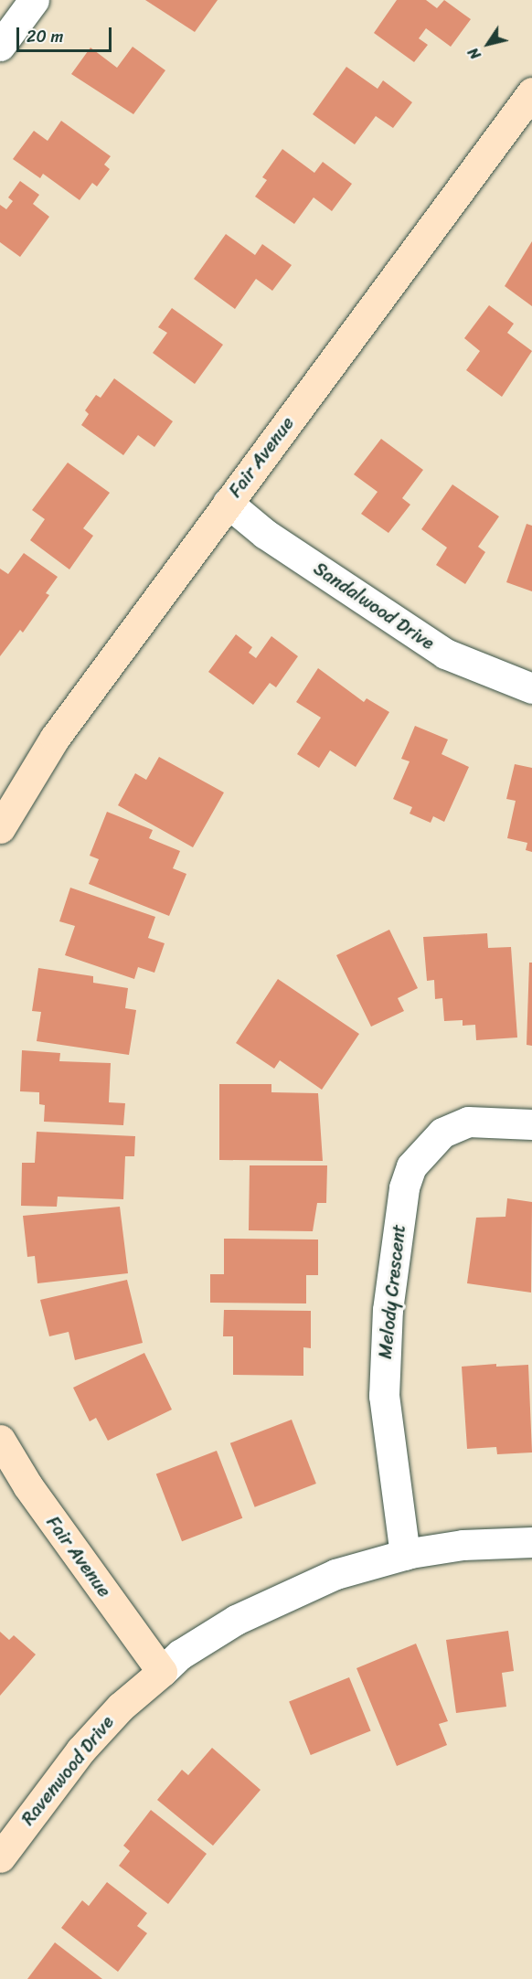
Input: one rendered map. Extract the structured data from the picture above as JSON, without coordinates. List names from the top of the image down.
{
  "streets": {
    "street": [
      "Fair Avenue",
      "Sandalwood Drive",
      "Melody Crescent",
      "Ravenwood Drive"
    ]
  },
  "crossings": [
    ["Fair Avenue", "Sandalwood Drive"],
    ["Fair Avenue", "Ravenwood Drive"],
    ["Melody Crescent", "Ravenwood Drive"]
  ],
  "scale_bar": "20 m",
  "north": "bottom left"
}
